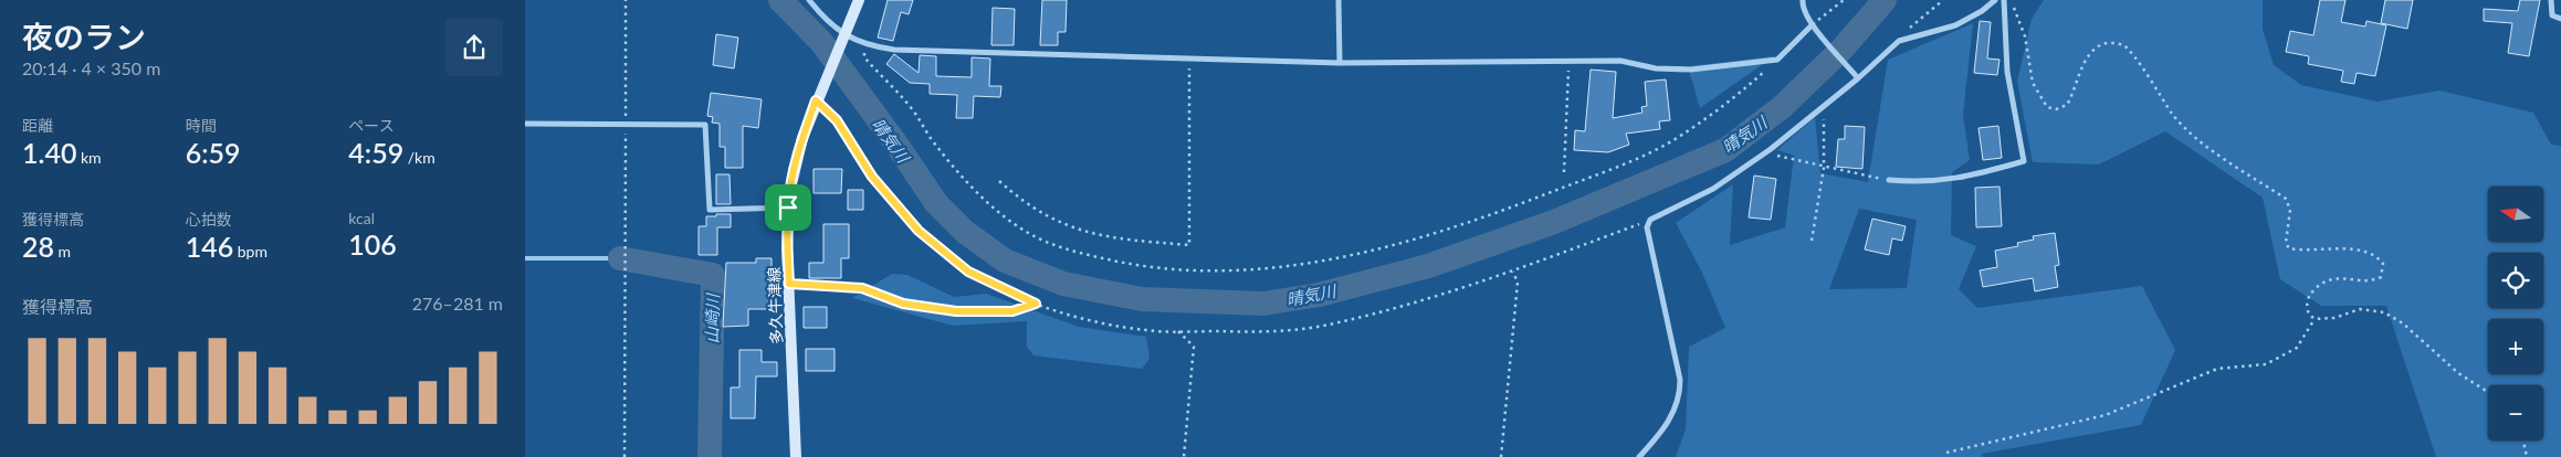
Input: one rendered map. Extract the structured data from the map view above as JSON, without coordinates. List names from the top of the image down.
{
  "streets": {
    "main road": ["多久牛津線"]
  },
  "water": ["晴気川", "山崎川"],
  "north": "left",
  "page": {
    "heading": ["夜のラン", "20:14 · 4 × 350 m"],
    "stats": [
      ["距離", "1.40 km"],
      ["時間", "6:59"],
      ["ペース", "4:59 /km"],
      ["獲得標高", "28 m"],
      ["心拍数", "146 bpm"],
      ["kcal", "106"]
    ],
    "map_buttons": ["+", "−"],
    "chart": ["獲得標高", "276–281 m"]
  }
}
